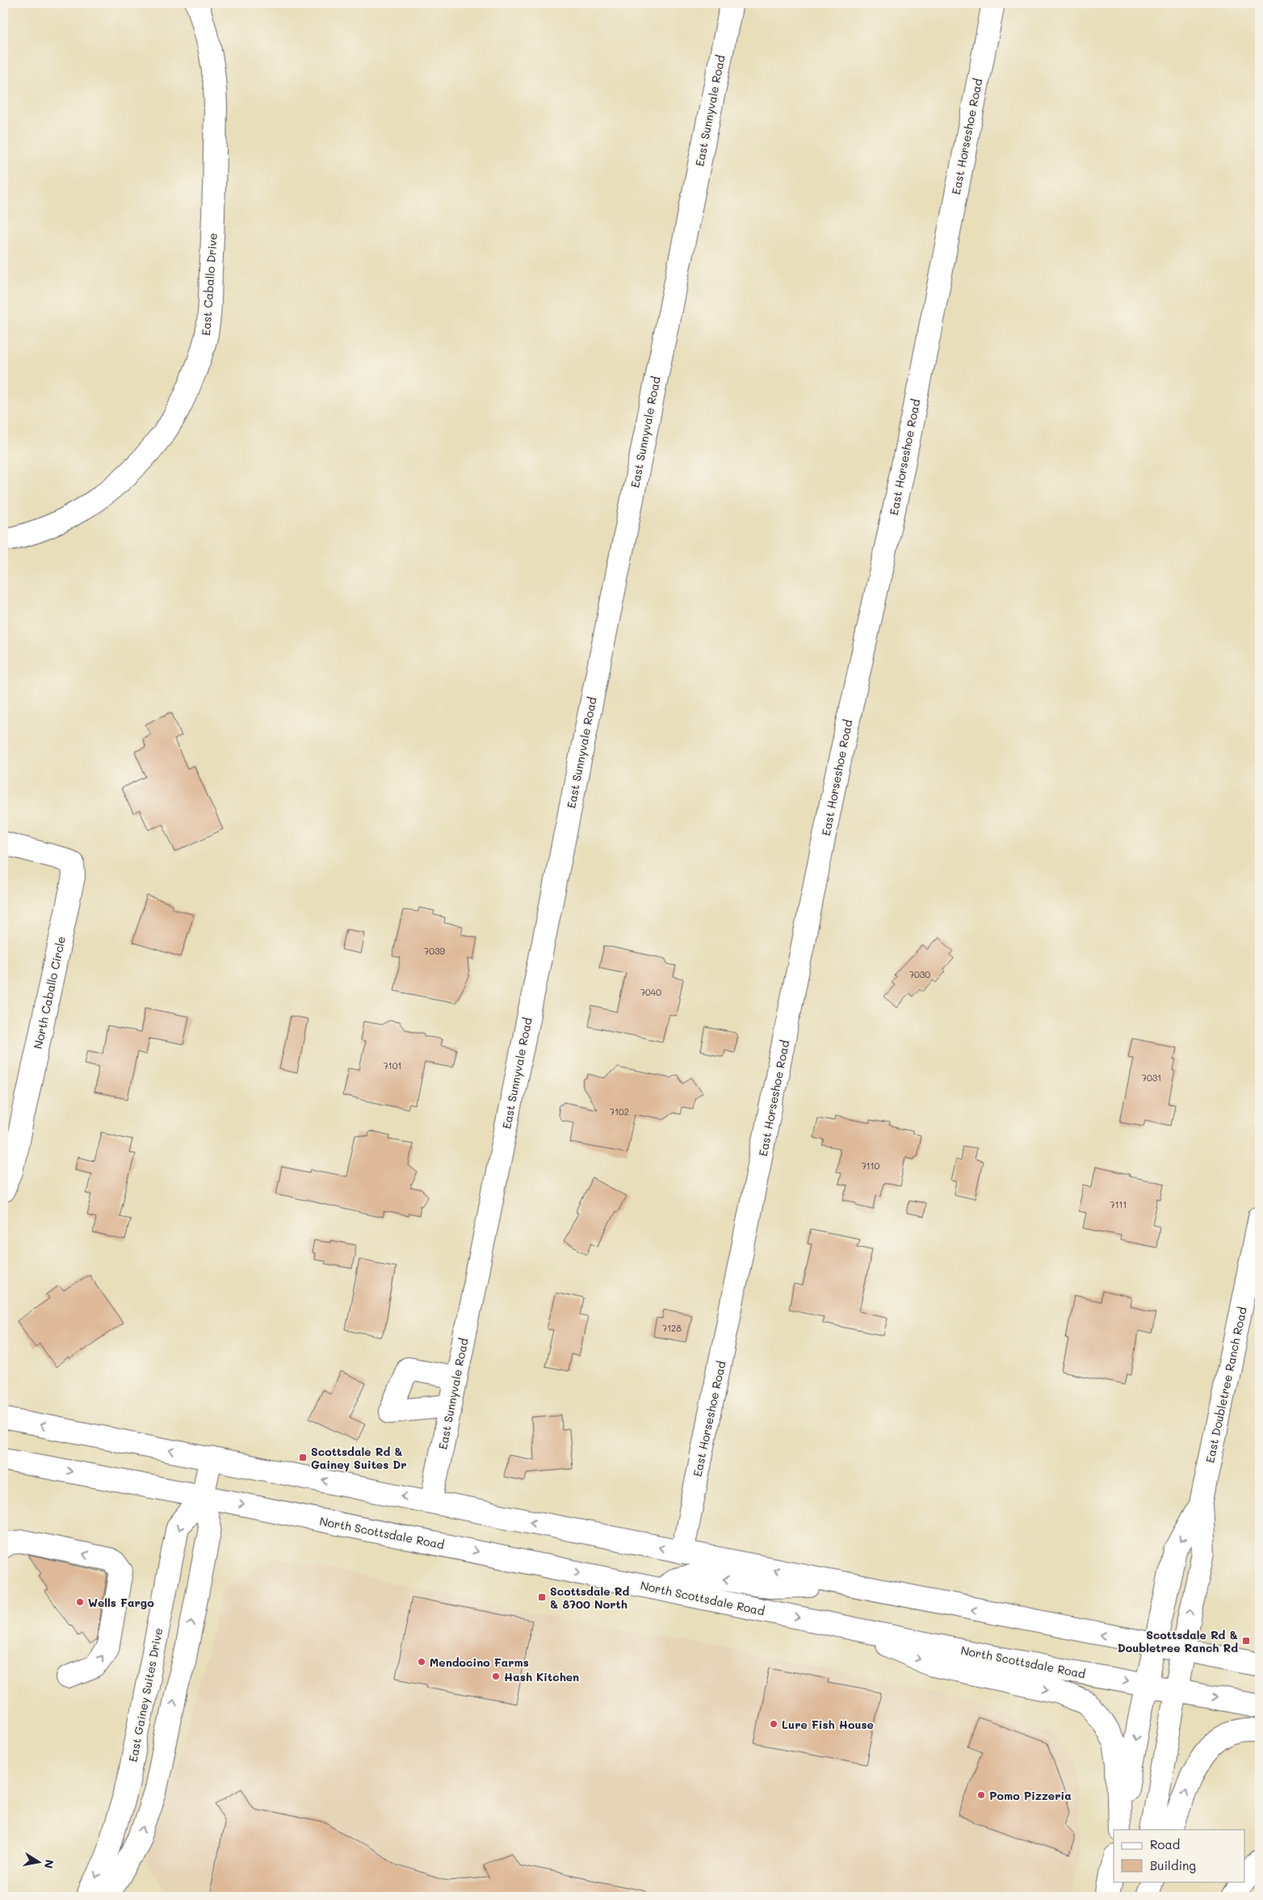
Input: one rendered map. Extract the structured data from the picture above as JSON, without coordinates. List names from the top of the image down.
{
  "streets": {
    "street": [
      "East Sunnyvale Road",
      "East Horseshoe Road",
      "East Caballo Drive",
      "North Caballo Circle",
      "East Doubletree Ranch Road",
      "North Scottsdale Road",
      "East Gainey Suites Drive"
    ]
  },
  "crossings": [
    ["East Doubletree Ranch Road", "North Scottsdale Road"],
    ["North Scottsdale Road", "East Gainey Suites Drive"]
  ],
  "places": {
    "transit": ["Scottsdale Rd & Gainey Suites Dr", "Scottsdale Rd & 8700 North", "Scottsdale Rd & Doubletree Ranch Rd"],
    "other": [
      "Wells Fargo",
      "Mendocino Farms",
      "Hash Kitchen",
      "Lure Fish House",
      "Pomo Pizzeria"
    ]
  },
  "house_numbers": [
    "7039",
    "7030",
    "7040",
    "7101",
    "7031",
    "7102",
    "7110",
    "7111",
    "7128"
  ],
  "legend": ["Road", "Building"],
  "north": "right"
}
